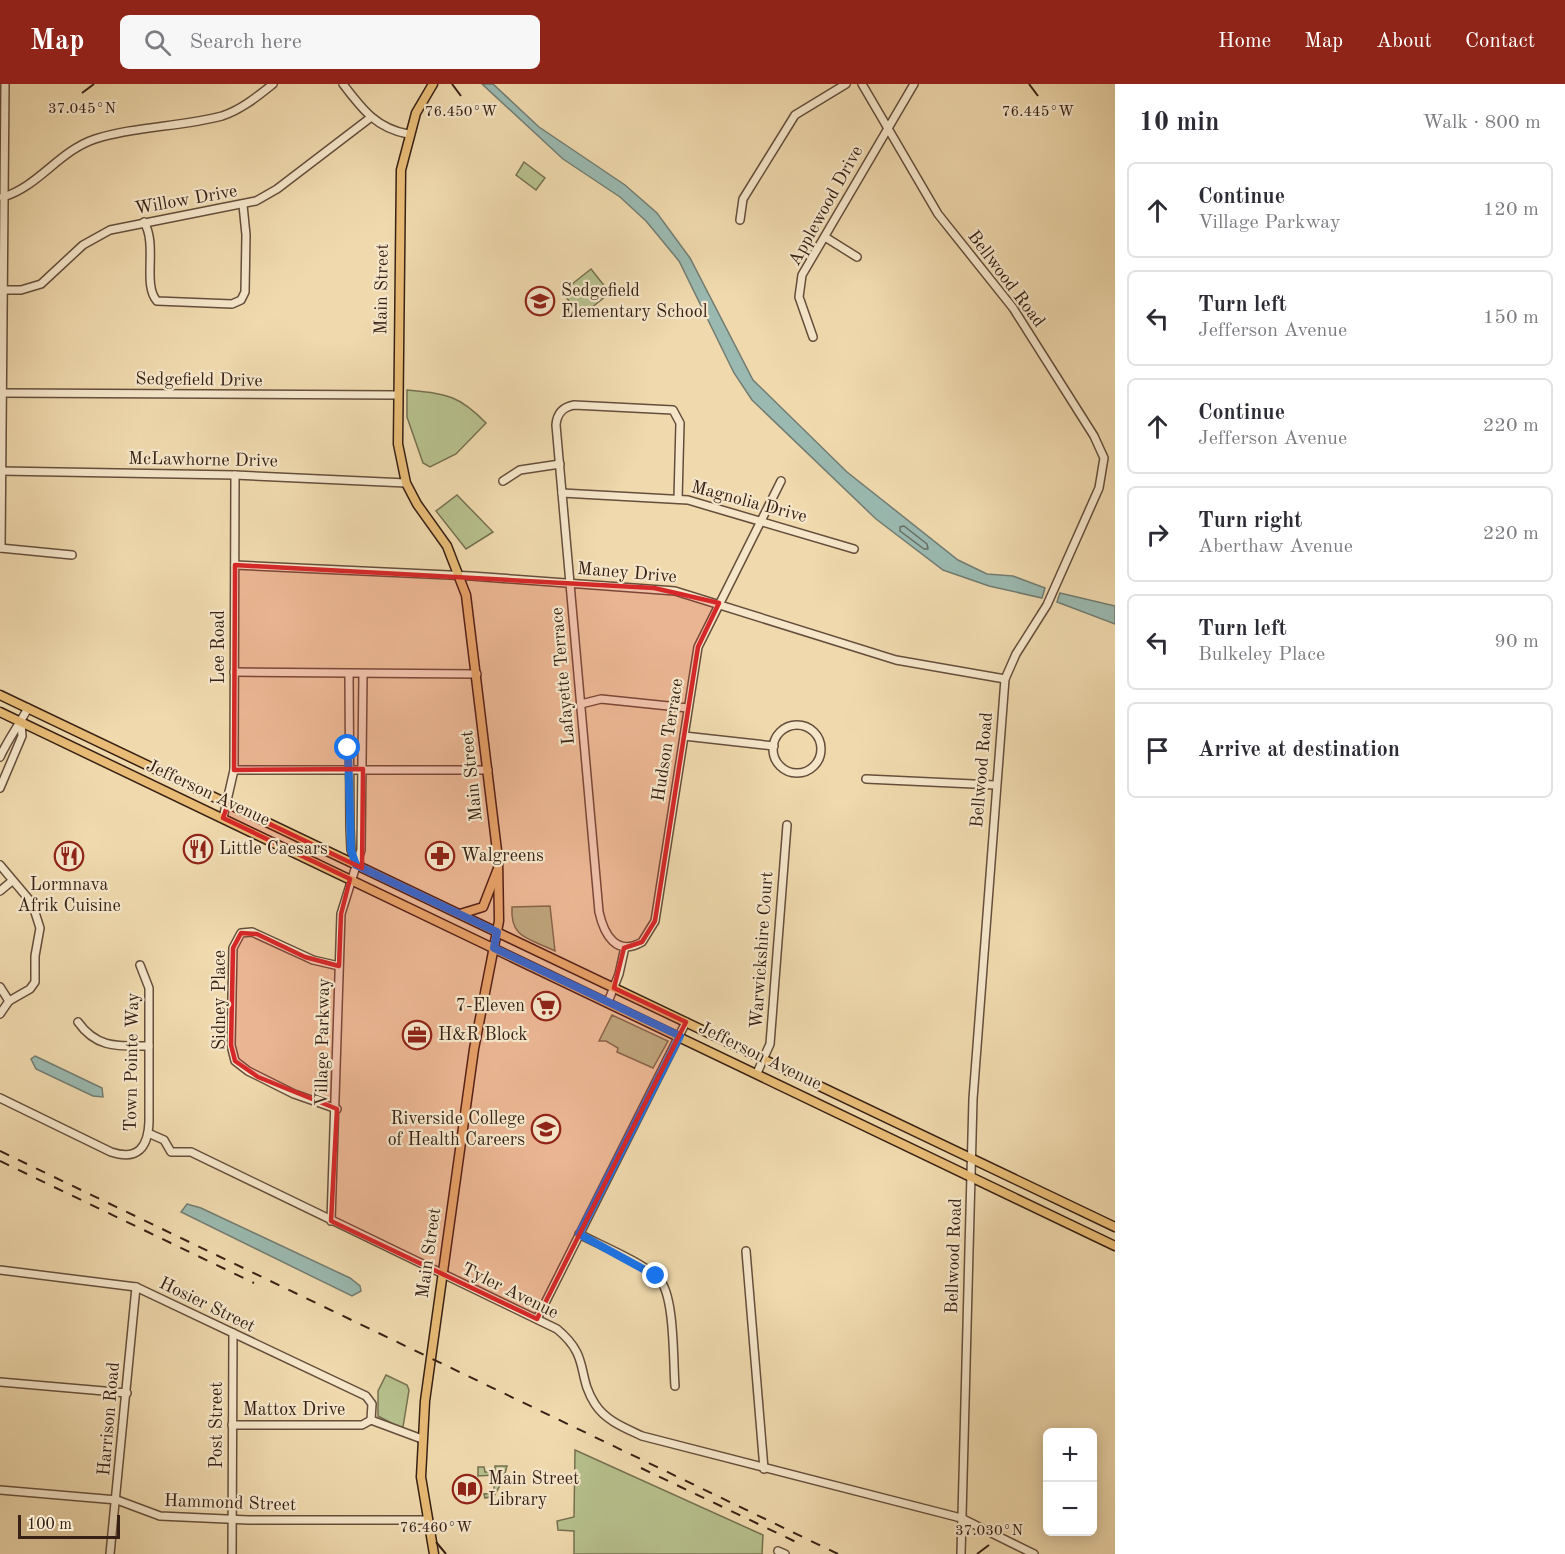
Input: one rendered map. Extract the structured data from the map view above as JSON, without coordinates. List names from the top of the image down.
{
  "streets": {
    "main road": ["Main Street", "Jefferson Avenue"],
    "street": [
      "Willow Drive",
      "Applewood Drive",
      "Bellwood Road",
      "Sedgefield Drive",
      "McLawhorne Drive",
      "Magnolia Drive",
      "Maney Drive",
      "Lee Road",
      "Lafayette Terrace",
      "Hudson Terrace",
      "Warwickshire Court",
      "Sidney Place",
      "Village Parkway",
      "Town Pointe Way",
      "Tyler Avenue",
      "Hosier Street",
      "Mattox Drive",
      "Harrison Road",
      "Post Street",
      "Hammond Street"
    ]
  },
  "crossings": [
    ["Applewood Drive", "Bellwood Road"],
    ["Bellwood Road", "Maney Drive"],
    ["Bellwood Road", "Jefferson Avenue"],
    ["Bellwood Road", "Tyler Avenue"],
    ["Main Street", "Sedgefield Drive"],
    ["Main Street", "McLawhorne Drive"],
    ["Main Street", "Maney Drive"],
    ["Main Street", "Jefferson Avenue"],
    ["Main Street", "Tyler Avenue"],
    ["Main Street", "Mattox Drive"],
    ["Main Street", "Hammond Street"],
    ["McLawhorne Drive", "Lee Road"],
    ["Magnolia Drive", "Lafayette Terrace"],
    ["Magnolia Drive", "Hudson Terrace"],
    ["Maney Drive", "Lee Road"],
    ["Maney Drive", "Lafayette Terrace"],
    ["Maney Drive", "Hudson Terrace"],
    ["Lee Road", "Jefferson Avenue"],
    ["Lafayette Terrace", "Hudson Terrace"],
    ["Jefferson Avenue", "Warwickshire Court"],
    ["Jefferson Avenue", "Village Parkway"],
    ["Sidney Place", "Village Parkway"],
    ["Village Parkway", "Tyler Avenue"],
    ["Town Pointe Way", "Tyler Avenue"],
    ["Hosier Street", "Mattox Drive"],
    ["Hosier Street", "Harrison Road"],
    ["Hosier Street", "Post Street"],
    ["Mattox Drive", "Post Street"],
    ["Harrison Road", "Hammond Street"],
    ["Post Street", "Hammond Street"]
  ],
  "places": {
    "school or university": ["Sedgefield Elementary School", "Riverside College of Health Careers"],
    "restaurant": ["Little Caesars", "Lormnava Afrik Cuisine"],
    "pharmacy": ["Walgreens"],
    "supermarket": ["7-Eleven"],
    "office": ["H&R Block"],
    "library": ["Main Street Library"]
  },
  "scale_bar": "100 m",
  "page": {
    "header": "Map",
    "search": "Search here",
    "nav": [
      "Home",
      "Map",
      "About",
      "Contact"
    ],
    "heading": ["10 min", "Walk · 800 m"],
    "list": [
      ["Continue", "Village Parkway", "120 m"],
      ["Turn left", "Jefferson Avenue", "150 m"],
      ["Continue", "Jefferson Avenue", "220 m"],
      ["Turn right", "Aberthaw Avenue", "220 m"],
      ["Turn left", "Bulkeley Place", "90 m"],
      "Arrive at destination"
    ],
    "map_buttons": ["+", "−"],
    "scale": "100 m"
  },
  "coordinates": [
    "37.045°N",
    "76.450°W",
    "76.445°W",
    "76.460°W",
    "37.030°N"
  ]
}
